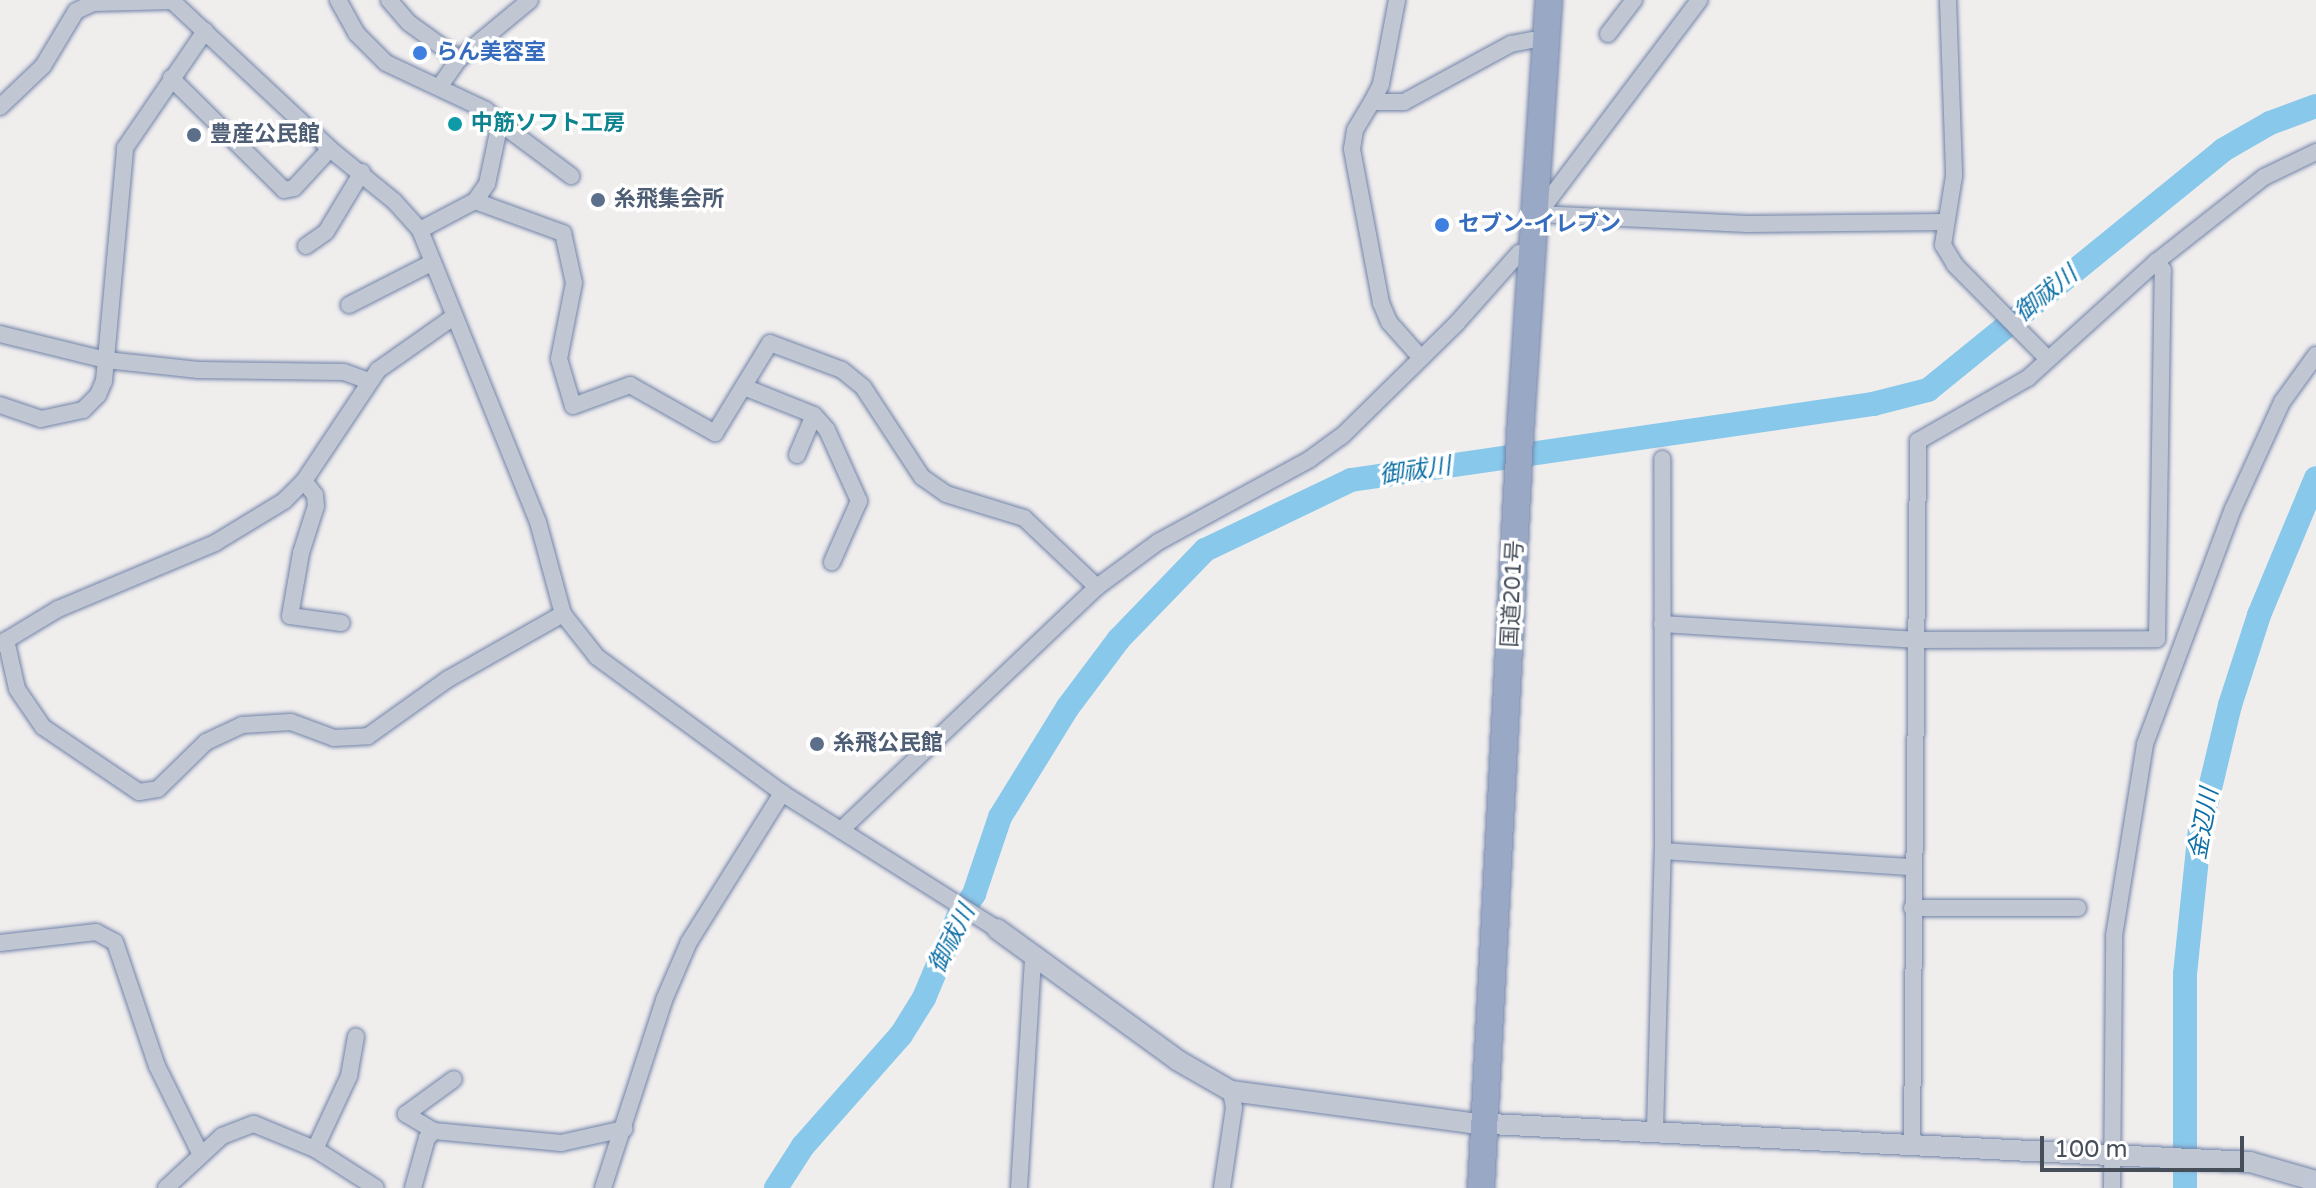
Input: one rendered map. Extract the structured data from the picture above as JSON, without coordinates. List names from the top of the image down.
{
  "streets": {
    "highway": ["国道201号"]
  },
  "water": ["御祓川", "金辺川"],
  "places": [
    "らん美容室",
    "中筋ソフト工房",
    "豊産公民館",
    "糸飛集会所",
    "セブン-イレブン",
    "糸飛公民館"
  ],
  "scale_bar": "100 m"
}
